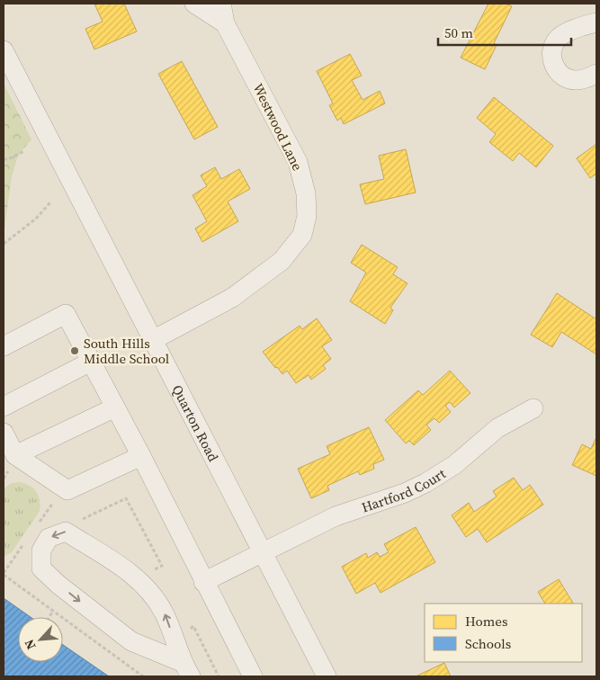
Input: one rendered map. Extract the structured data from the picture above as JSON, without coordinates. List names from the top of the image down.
{
  "streets": {
    "street": ["Westwood Lane", "Quarton Road", "Hartford Court"]
  },
  "crossings": [
    ["Westwood Lane", "Quarton Road"],
    ["Quarton Road", "Hartford Court"]
  ],
  "places": ["South Hills Middle School"],
  "legend": ["Homes", "Schools"],
  "scale_bar": "50 m",
  "north": "bottom left"
}
